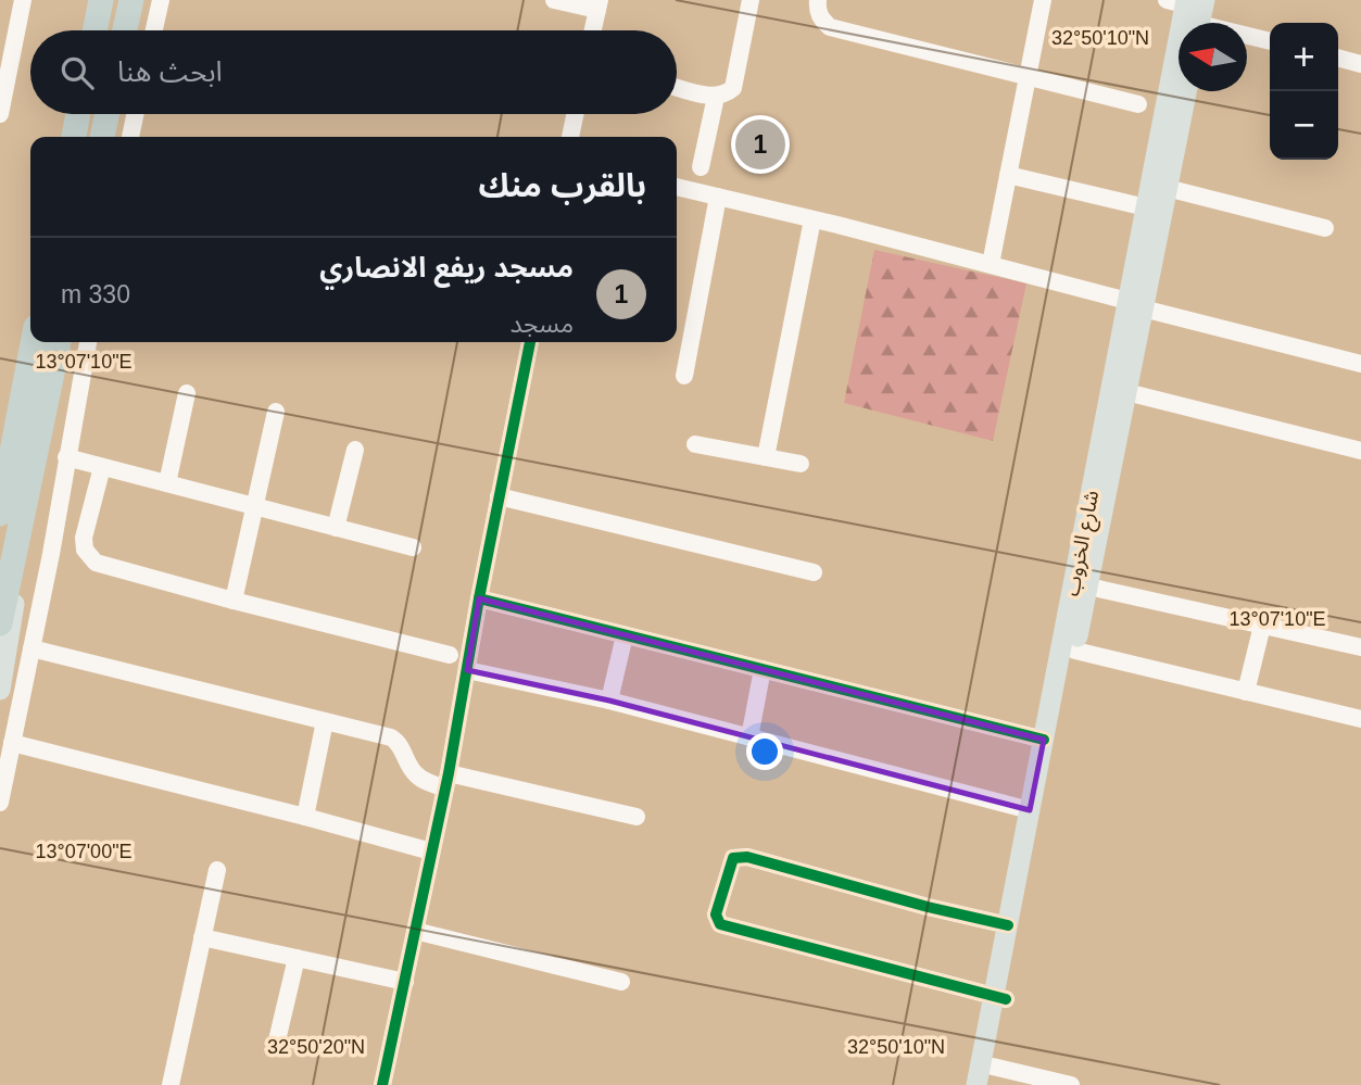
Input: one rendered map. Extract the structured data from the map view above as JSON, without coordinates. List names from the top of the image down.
{
  "streets": {
    "main road": ["شارع الخروب"]
  },
  "north": "left",
  "page": {
    "map_buttons": ["+", "−"],
    "search": "ابحث هنا",
    "pins": "1",
    "heading": "بالقرب منك",
    "list": [
      {
        "mark": "1",
        "name": "مسجد ريفع الانصاري",
        "note": "مسجد",
        "value": "330 m"
      }
    ]
  },
  "coordinates": [
    "32°50'10\"N",
    "13°07'10\"E",
    "13°07'00\"E",
    "32°50'20\"N"
  ]
}
